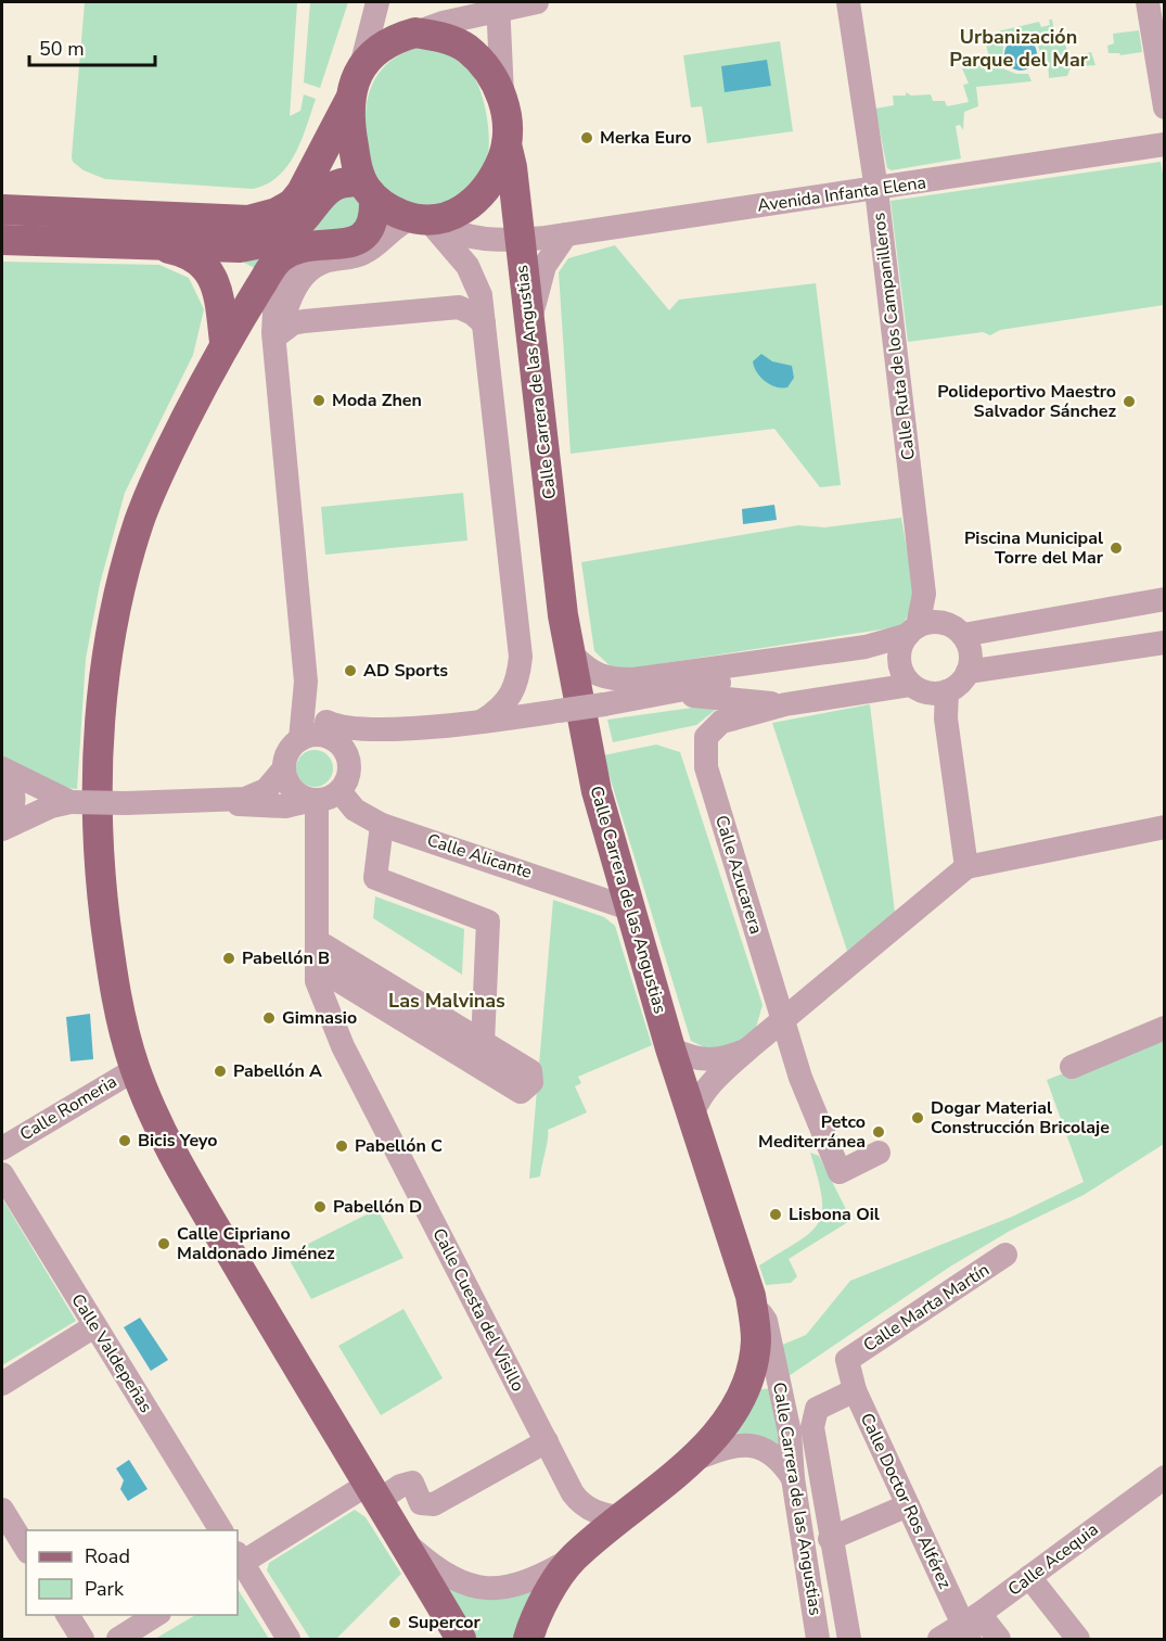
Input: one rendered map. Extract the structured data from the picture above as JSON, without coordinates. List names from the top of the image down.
{
  "streets": {
    "main road": ["Calle Carrera de las Angustias"],
    "street": [
      "Avenida Infanta Elena",
      "Calle Ruta de los Campanilleros",
      "Calle Alicante",
      "Calle Azucarera",
      "Calle Romeria",
      "Calle Marta Martín",
      "Calle Cuesta del Visillo",
      "Calle Valdepeñas",
      "Calle Doctor Ros Alférez",
      "Calle Acequia"
    ]
  },
  "crossings": [
    ["Avenida Infanta Elena", "Calle Ruta de los Campanilleros"],
    ["Avenida Infanta Elena", "Calle Carrera de las Angustias"],
    ["Calle Ruta de los Campanilleros", "Calle Azucarera"],
    ["Calle Carrera de las Angustias", "Calle Alicante"],
    ["Calle Alicante", "Calle Cuesta del Visillo"],
    ["Calle Marta Martín", "Calle Doctor Ros Alférez"],
    ["Calle Doctor Ros Alférez", "Calle Acequia"]
  ],
  "districts": ["Urbanización Parque del Mar", "Las Malvinas"],
  "places": [
    "Merka Euro",
    "Moda Zhen",
    "Polideportivo Maestro Salvador Sánchez",
    "Piscina Municipal Torre del Mar",
    "AD Sports",
    "Pabellón B",
    "Gimnasio",
    "Pabellón A",
    "Dogar Material Construcción Bricolaje",
    "Petco Mediterránea",
    "Bicis Yeyo",
    "Pabellón C",
    "Pabellón D",
    "Lisbona Oil",
    "Calle Cipriano Maldonado Jiménez",
    "Supercor"
  ],
  "legend": ["Road", "Park"],
  "scale_bar": "50 m"
}
